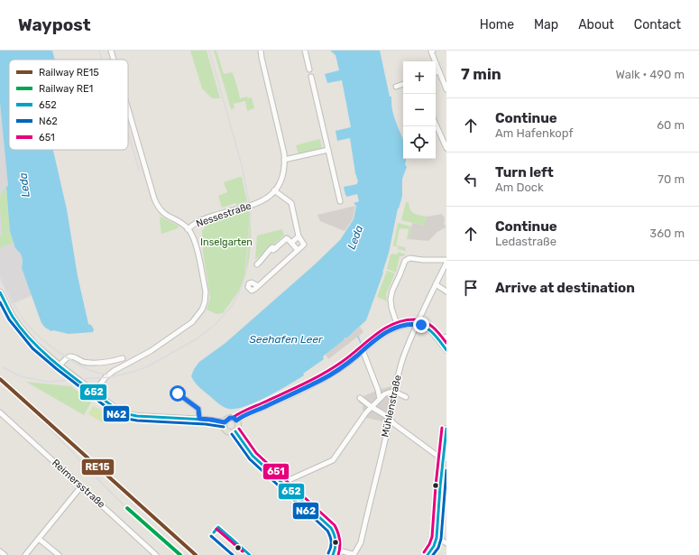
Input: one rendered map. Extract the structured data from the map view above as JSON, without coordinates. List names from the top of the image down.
{
  "streets": {
    "street": ["Nessestraße", "Mühlenstraße", "Reimersstraße"]
  },
  "water": ["Leda", "Seehafen Leer"],
  "parks": ["Inselgarten"],
  "lines": [
    "transit line 652",
    "transit line N62",
    "transit line 651",
    "rail line RE15",
    "rail line RE1"
  ],
  "legend": [
    "Railway RE15",
    "Railway RE1",
    "652",
    "N62",
    "651"
  ],
  "page": {
    "header": "Waypost",
    "nav": [
      "Home",
      "Map",
      "About",
      "Contact"
    ],
    "heading": ["7 min", "Walk · 490 m"],
    "map_buttons": ["+", "−"],
    "list": [
      ["Continue", "Am Hafenkopf", "60 m"],
      ["Turn left", "Am Dock", "70 m"],
      ["Continue", "Ledastraße", "360 m"],
      "Arrive at destination"
    ]
  }
}
